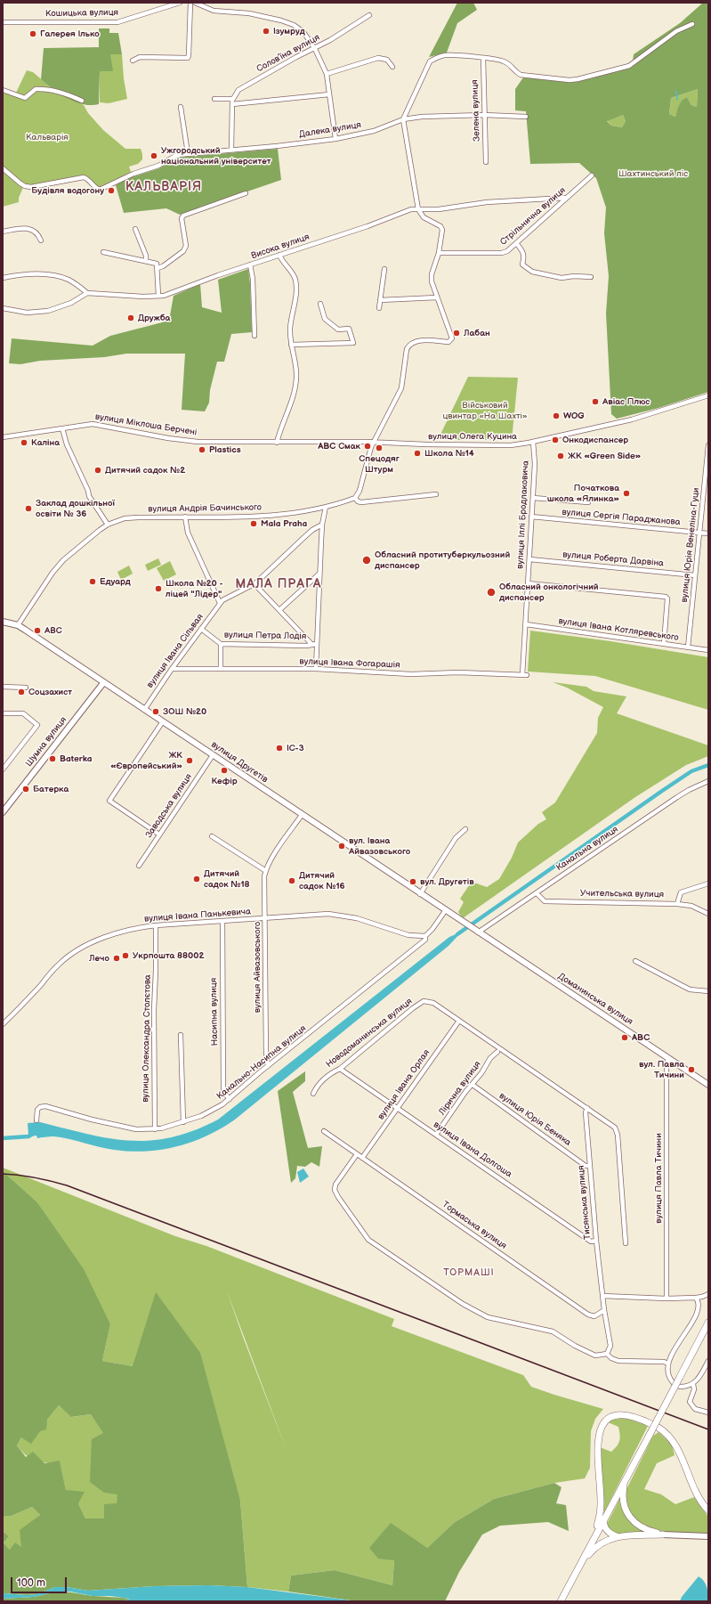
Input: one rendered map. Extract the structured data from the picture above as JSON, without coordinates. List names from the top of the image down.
{
  "streets": {
    "main road": ["Шумна вулиця", "вулиця Другетів", "Доманинська вулиця"],
    "street": [
      "Кошицька вулиця",
      "Соловʼїна вулиця",
      "Зелена вулиця",
      "Далека вулиця",
      "Стрільнична вулиця",
      "Висока вулиця",
      "вулиця Міклоша Берчені",
      "вулиця Олега Куцина",
      "вулиця Андрія Бачинського",
      "вулиця Іллі Бродлаковича",
      "вулиця Сергія Параджанова",
      "вулиця Юрія Венеліна-Гуци",
      "вулиця Роберта Дарвіна",
      "вулиця Івана Котляревського",
      "вулиця Петра Лодія",
      "вулиця Івана Сільвая",
      "вулиця Івана Фогарашія",
      "Заводська вулиця",
      "Канальна вулиця",
      "Учительська вулиця",
      "вулиця Івана Панькевича",
      "вулиця Айвазовського",
      "Насипна вулиця",
      "Новодоманинська вулиця",
      "вулиця Олександра Столєтова",
      "Канально-Насипна вулиця",
      "вулиця Івана Орлая",
      "Лірична вулиця",
      "вулиця Юрія Беняка",
      "вулиця Івана Долгоша",
      "вулиця Павла Тичини",
      "Тисянська вулиця",
      "Тормаська вулиця"
    ]
  },
  "crossings": [
    ["Зелена вулиця", "Далека вулиця"],
    ["Стрільнична вулиця", "Висока вулиця"],
    ["вулиця Міклоша Берчені", "вулиця Олега Куцина"],
    ["вулиця Олега Куцина", "вулиця Іллі Бродлаковича"],
    ["вулиця Андрія Бачинського", "вулиця Другетів"],
    ["вулиця Іллі Бродлаковича", "вулиця Сергія Параджанова"],
    ["вулиця Іллі Бродлаковича", "вулиця Роберта Дарвіна"],
    ["вулиця Іллі Бродлаковича", "вулиця Івана Котляревського"],
    ["вулиця Іллі Бродлаковича", "вулиця Івана Фогарашія"],
    ["вулиця Сергія Параджанова", "вулиця Юрія Венеліна-Гуци"],
    ["вулиця Юрія Венеліна-Гуци", "вулиця Роберта Дарвіна"],
    ["вулиця Юрія Венеліна-Гуци", "вулиця Івана Котляревського"],
    ["вулиця Петра Лодія", "вулиця Івана Сільвая"],
    ["вулиця Івана Сільвая", "вулиця Івана Фогарашія"],
    ["вулиця Івана Сільвая", "вулиця Другетів"],
    ["Шумна вулиця", "вулиця Другетів"],
    ["вулиця Другетів", "Заводська вулиця"],
    ["вулиця Другетів", "вулиця Айвазовського"],
    ["вулиця Другетів", "Доманинська вулиця"],
    ["вулиця Другетів", "Канально-Насипна вулиця"],
    ["Канальна вулиця", "Учительська вулиця"],
    ["Канальна вулиця", "Доманинська вулиця"],
    ["вулиця Івана Панькевича", "вулиця Айвазовського"],
    ["вулиця Івана Панькевича", "Насипна вулиця"],
    ["вулиця Івана Панькевича", "вулиця Олександра Столєтова"],
    ["вулиця Івана Панькевича", "Канально-Насипна вулиця"],
    ["вулиця Айвазовського", "Канально-Насипна вулиця"],
    ["Доманинська вулиця", "вулиця Павла Тичини"],
    ["Насипна вулиця", "Канально-Насипна вулиця"],
    ["Новодоманинська вулиця", "вулиця Івана Орлая"],
    ["Новодоманинська вулиця", "вулиця Івана Долгоша"],
    ["вулиця Олександра Столєтова", "Канально-Насипна вулиця"],
    ["вулиця Івана Орлая", "вулиця Івана Долгоша"],
    ["вулиця Івана Орлая", "Тормаська вулиця"],
    ["Лірична вулиця", "вулиця Юрія Беняка"],
    ["Лірична вулиця", "вулиця Івана Долгоша"],
    ["вулиця Юрія Беняка", "Тисянська вулиця"],
    ["вулиця Івана Долгоша", "Тисянська вулиця"]
  ],
  "districts": ["КАЛЬВАРІЯ", "МАЛА ПРАГА", "ТОРМАШІ"],
  "parks": ["Кальварія", "Шахтинський ліс", "Військовий цвинтар «На Шахті»"],
  "places": [
    "Ізумруд",
    "Галерея Ілько",
    "Ужгородський національний університет",
    "Будівля водогону",
    "Дружба",
    "Лабан",
    "Авіас Плюс",
    "WOG",
    "Онкодиспансер",
    "Калiна",
    "ABC Смак",
    "Спецодяг Штурм",
    "Plastics",
    "Школа №14",
    "ЖК «Green Side»",
    "Дитячий садок №2",
    "Початкова школа «Ялинка»",
    "Заклад дошкільної освіти № 36",
    "Mala Praha",
    "Обласний протитуберкульозний диспансер",
    "Едуард",
    "Школа №20 - ліцей \"Лідер\"",
    "Обласний онкологічний диспансер",
    "АВС",
    "Соцзахист",
    "ЗОШ №20",
    "ІС-3",
    "Baterka",
    "ЖК «Європейський»",
    "Кефір",
    "Батерка",
    "вул. Івана Айвазовського",
    "Дитячий садок №18",
    "Дитячий садок №16",
    "вул. Другетів",
    "Укрпошта 88002",
    "Лечо",
    "ABC",
    "вул. Павла Тичини"
  ],
  "scale_bar": "100 m"
}
